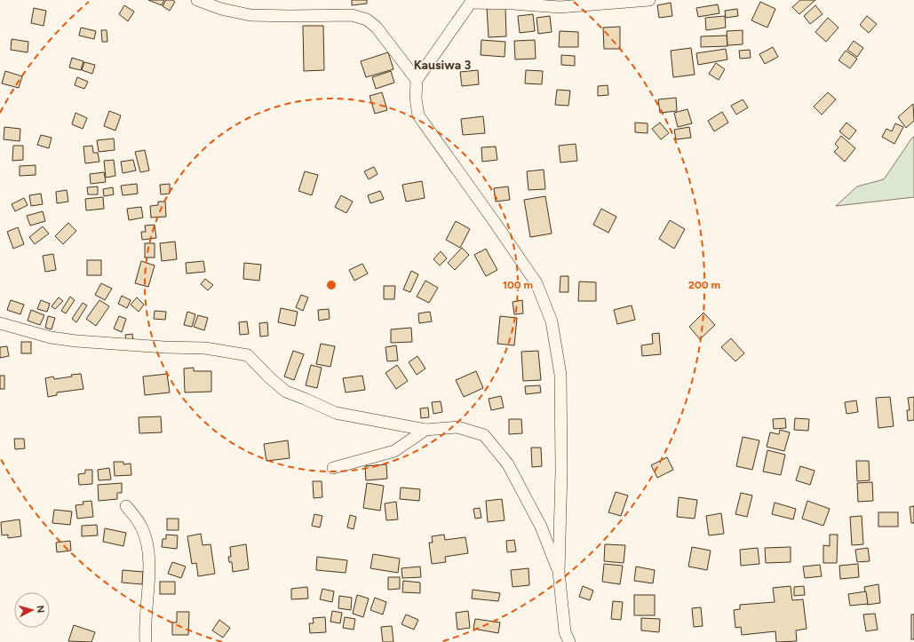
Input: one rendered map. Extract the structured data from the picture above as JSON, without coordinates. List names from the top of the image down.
{
  "districts": ["Kausiwa 3"],
  "north": "right",
  "rings": ["100 m", "200 m"]
}
